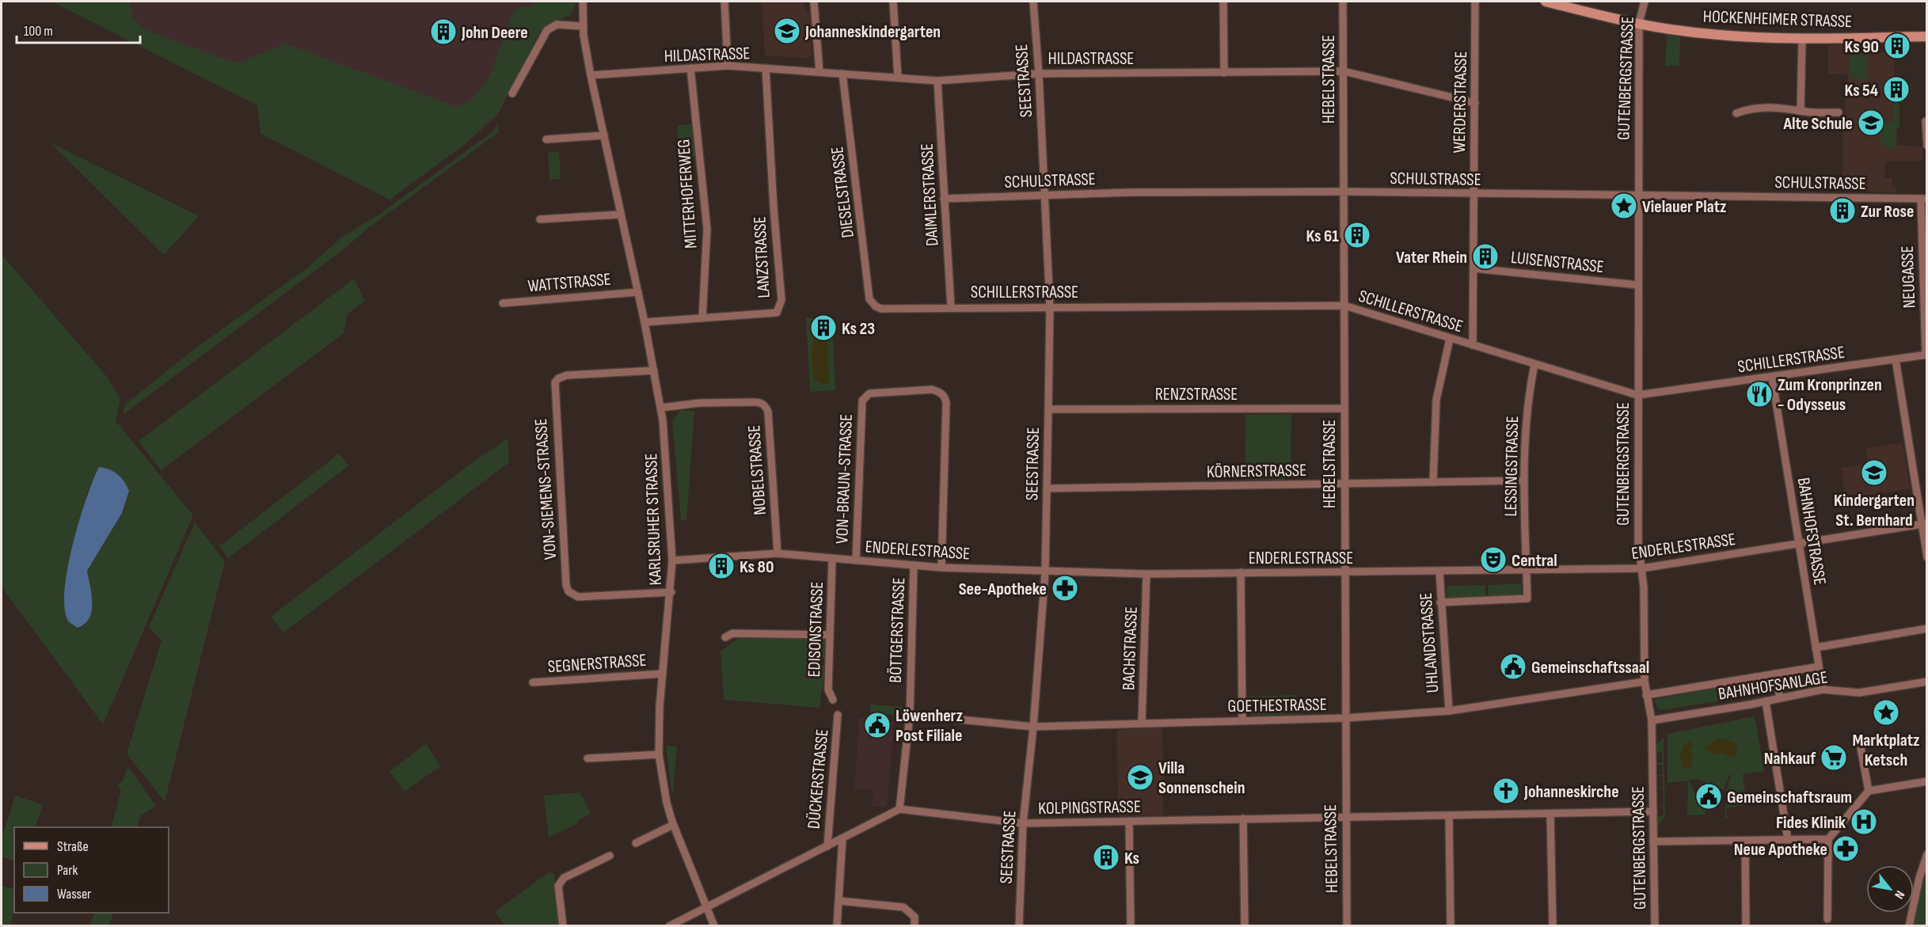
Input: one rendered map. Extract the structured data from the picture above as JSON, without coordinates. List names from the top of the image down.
{
  "streets": {
    "street": [
      "HOCKENHEIMER STRASSE",
      "HILDASTRASSE",
      "GUTENBERGSTRASSE",
      "HEBELSTRASSE",
      "SEESTRASSE",
      "WERDERSTRASSE",
      "SCHULSTRASSE",
      "DIESELSTRASSE",
      "MITTERHOFERWEG",
      "DAIMLERSTRASSE",
      "LANZSTRASSE",
      "LUISENSTRASSE",
      "NEUGASSE",
      "WATTSTRASSE",
      "SCHILLERSTRASSE",
      "RENZSTRASSE",
      "LESSINGSTRASSE",
      "NOBELSTRASSE",
      "KÖRNERSTRASSE",
      "VON-BRAUN-STRASSE",
      "VON-SIEMENS-STRASSE",
      "KARLSRUHER STRASSE",
      "BAHNHOFSTRASSE",
      "ENDERLESTRASSE",
      "EDISONSTRASSE",
      "BÖTTGERSTRASSE",
      "UHLANDSTRASSE",
      "BACHSTRASSE",
      "SEGNERSTRASSE",
      "BAHNHOFSANLAGE",
      "GOETHESTRASSE",
      "DÜCKERSTRASSE",
      "KOLPINGSTRASSE"
    ]
  },
  "crossings": [
    ["HOCKENHEIMER STRASSE", "GUTENBERGSTRASSE"],
    ["HILDASTRASSE", "HEBELSTRASSE"],
    ["HILDASTRASSE", "SEESTRASSE"],
    ["HILDASTRASSE", "WERDERSTRASSE"],
    ["HILDASTRASSE", "DIESELSTRASSE"],
    ["HILDASTRASSE", "MITTERHOFERWEG"],
    ["HILDASTRASSE", "DAIMLERSTRASSE"],
    ["HILDASTRASSE", "LANZSTRASSE"],
    ["HILDASTRASSE", "KARLSRUHER STRASSE"],
    ["GUTENBERGSTRASSE", "SCHULSTRASSE"],
    ["GUTENBERGSTRASSE", "LUISENSTRASSE"],
    ["GUTENBERGSTRASSE", "SCHILLERSTRASSE"],
    ["GUTENBERGSTRASSE", "ENDERLESTRASSE"],
    ["GUTENBERGSTRASSE", "BAHNHOFSANLAGE"],
    ["GUTENBERGSTRASSE", "GOETHESTRASSE"],
    ["GUTENBERGSTRASSE", "KOLPINGSTRASSE"],
    ["HEBELSTRASSE", "SCHULSTRASSE"],
    ["HEBELSTRASSE", "SCHILLERSTRASSE"],
    ["HEBELSTRASSE", "RENZSTRASSE"],
    ["HEBELSTRASSE", "KÖRNERSTRASSE"],
    ["HEBELSTRASSE", "ENDERLESTRASSE"],
    ["HEBELSTRASSE", "GOETHESTRASSE"],
    ["HEBELSTRASSE", "KOLPINGSTRASSE"],
    ["SEESTRASSE", "SCHULSTRASSE"],
    ["SEESTRASSE", "SCHILLERSTRASSE"],
    ["SEESTRASSE", "RENZSTRASSE"],
    ["SEESTRASSE", "KÖRNERSTRASSE"],
    ["SEESTRASSE", "ENDERLESTRASSE"],
    ["SEESTRASSE", "GOETHESTRASSE"],
    ["SEESTRASSE", "KOLPINGSTRASSE"],
    ["WERDERSTRASSE", "SCHULSTRASSE"],
    ["WERDERSTRASSE", "LUISENSTRASSE"],
    ["WERDERSTRASSE", "SCHILLERSTRASSE"],
    ["SCHULSTRASSE", "DAIMLERSTRASSE"],
    ["SCHULSTRASSE", "NEUGASSE"],
    ["DIESELSTRASSE", "SCHILLERSTRASSE"],
    ["MITTERHOFERWEG", "LANZSTRASSE"],
    ["DAIMLERSTRASSE", "SCHILLERSTRASSE"],
    ["LANZSTRASSE", "KARLSRUHER STRASSE"],
    ["NEUGASSE", "SCHILLERSTRASSE"],
    ["WATTSTRASSE", "KARLSRUHER STRASSE"],
    ["SCHILLERSTRASSE", "LESSINGSTRASSE"],
    ["SCHILLERSTRASSE", "BAHNHOFSTRASSE"],
    ["LESSINGSTRASSE", "KÖRNERSTRASSE"],
    ["LESSINGSTRASSE", "ENDERLESTRASSE"],
    ["LESSINGSTRASSE", "UHLANDSTRASSE"],
    ["NOBELSTRASSE", "KARLSRUHER STRASSE"],
    ["NOBELSTRASSE", "ENDERLESTRASSE"],
    ["VON-BRAUN-STRASSE", "ENDERLESTRASSE"],
    ["VON-SIEMENS-STRASSE", "KARLSRUHER STRASSE"],
    ["KARLSRUHER STRASSE", "ENDERLESTRASSE"],
    ["KARLSRUHER STRASSE", "SEGNERSTRASSE"],
    ["BAHNHOFSTRASSE", "ENDERLESTRASSE"],
    ["BAHNHOFSTRASSE", "BAHNHOFSANLAGE"],
    ["ENDERLESTRASSE", "EDISONSTRASSE"],
    ["ENDERLESTRASSE", "BÖTTGERSTRASSE"],
    ["ENDERLESTRASSE", "UHLANDSTRASSE"],
    ["ENDERLESTRASSE", "BACHSTRASSE"],
    ["BÖTTGERSTRASSE", "GOETHESTRASSE"],
    ["BÖTTGERSTRASSE", "KOLPINGSTRASSE"],
    ["UHLANDSTRASSE", "GOETHESTRASSE"],
    ["BACHSTRASSE", "GOETHESTRASSE"]
  ],
  "places": {
    "school or university": [
      "Johanneskindergarten",
      "Alte Schule",
      "Kindergarten St. Bernhard",
      "Villa Sonnenschein"
    ],
    "building": [
      "John Deere",
      "Ks 90",
      "Ks 54",
      "Zur Rose",
      "Ks 61",
      "Vater Rhein",
      "Ks 23",
      "Ks 80",
      "Ks"
    ],
    "place": ["Vielauer Platz", "Marktplatz Ketsch"],
    "restaurant": ["Zum Kronprinzen - Odysseus"],
    "theatre": ["Central"],
    "pharmacy": ["See-Apotheke", "Neue Apotheke"],
    "public building": ["Gemeinschaftssaal", "Löwenherz Post Filiale", "Gemeinschaftsraum"],
    "supermarket": ["Nahkauf"],
    "church": ["Johanneskirche"],
    "hospital": ["Fides Klinik"]
  },
  "legend": ["Straße", "Park", "Wasser"],
  "scale_bar": "100 m",
  "north": "bottom right"
}
